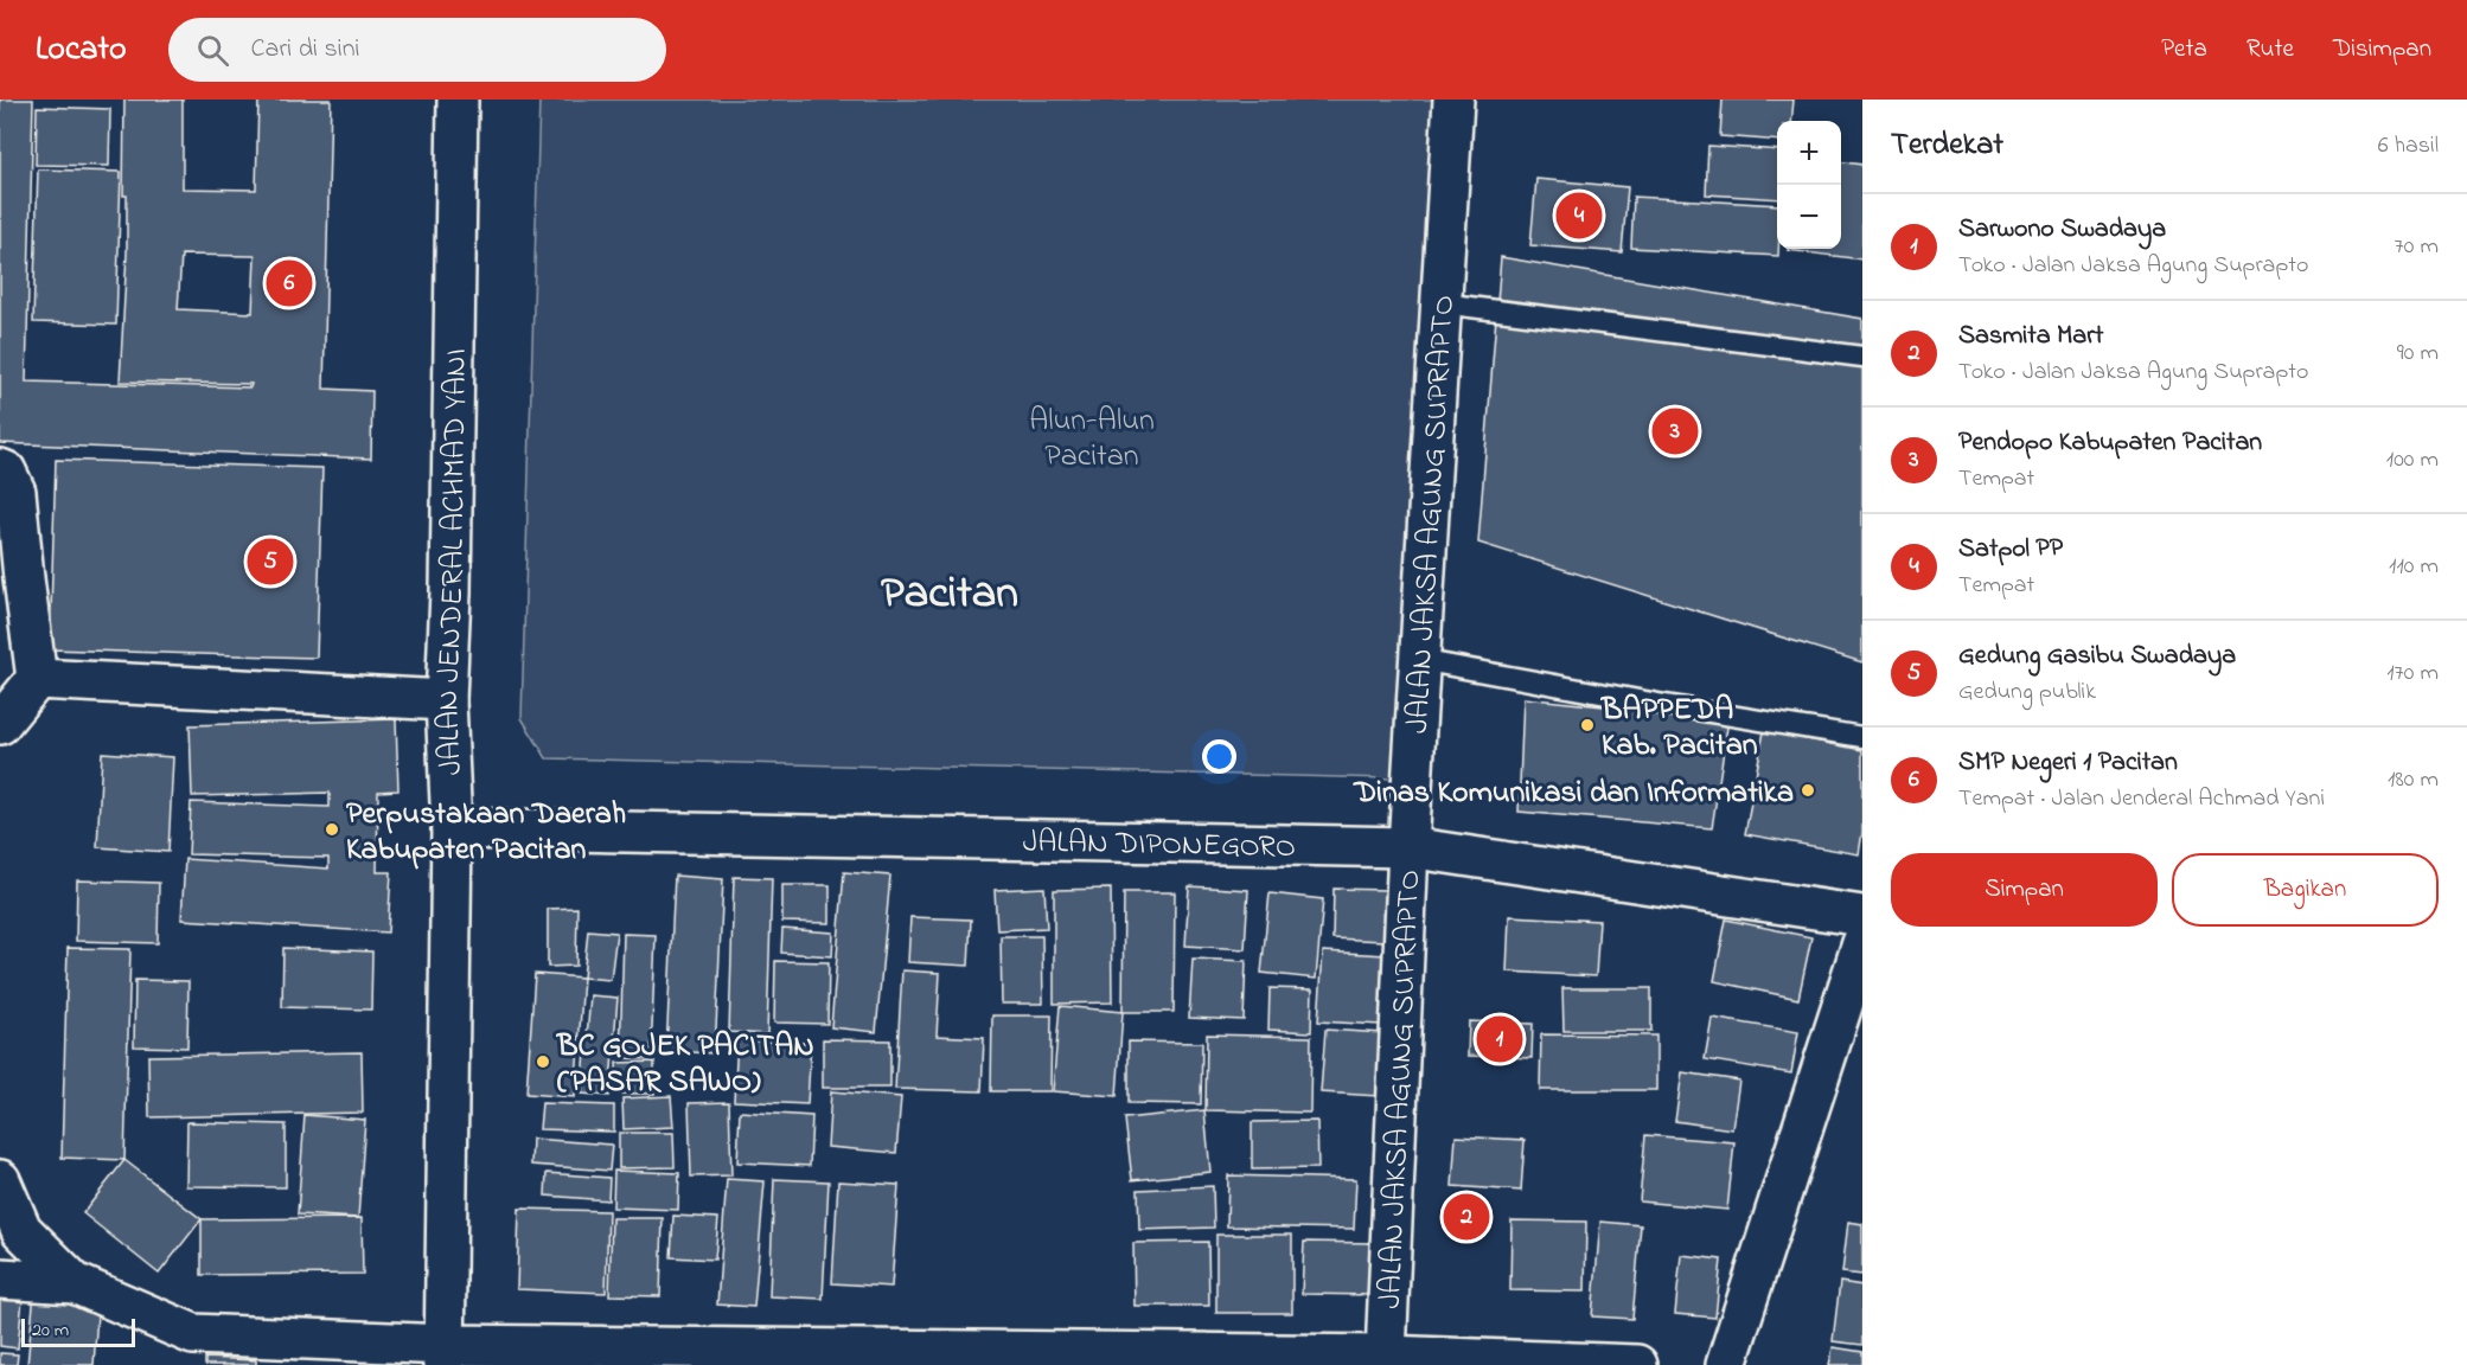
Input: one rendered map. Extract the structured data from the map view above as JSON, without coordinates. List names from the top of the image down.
{
  "streets": {
    "street": ["JALAN JAKSA AGUNG SUPRAPTO", "JALAN JENDERAL ACHMAD YANI", "JALAN DIPONEGORO"]
  },
  "crossings": [
    ["JALAN JAKSA AGUNG SUPRAPTO", "JALAN DIPONEGORO"],
    ["JALAN JENDERAL ACHMAD YANI", "JALAN DIPONEGORO"]
  ],
  "districts": ["Pacitan"],
  "parks": ["Alun-Alun Pacitan"],
  "places": [
    "BAPPEDA Kab. Pacitan",
    "Dinas Komunikasi dan Informatika",
    "Perpustakaan Daerah Kabupaten Pacitan",
    "BC GOJEK PACITAN (PASAR SAWO)"
  ],
  "scale_bar": "20 m",
  "page": {
    "header": "Locato",
    "search": "Cari di sini",
    "nav": ["Peta", "Rute", "Disimpan"],
    "heading": ["Terdekat", "6 hasil"],
    "map_buttons": ["+", "−"],
    "pins": [
      "4",
      "6",
      "3",
      "5",
      "1",
      "2"
    ],
    "list": [
      {
        "mark": "1",
        "name": "Sarwono Swadaya",
        "note": "Toko · Jalan Jaksa Agung Suprapto",
        "value": "70 m"
      },
      {
        "mark": "2",
        "name": "Sasmita Mart",
        "note": "Toko · Jalan Jaksa Agung Suprapto",
        "value": "90 m"
      },
      {
        "mark": "3",
        "name": "Pendopo Kabupaten Pacitan",
        "note": "Tempat",
        "value": "100 m"
      },
      {
        "mark": "4",
        "name": "Satpol PP",
        "note": "Tempat",
        "value": "110 m"
      },
      {
        "mark": "5",
        "name": "Gedung Gasibu Swadaya",
        "note": "Gedung publik",
        "value": "170 m"
      },
      {
        "mark": "6",
        "name": "SMP Negeri 1 Pacitan",
        "note": "Tempat · Jalan Jenderal Achmad Yani",
        "value": "180 m"
      }
    ],
    "buttons": ["Simpan", "Bagikan"],
    "scale": "20 m"
  }
}
